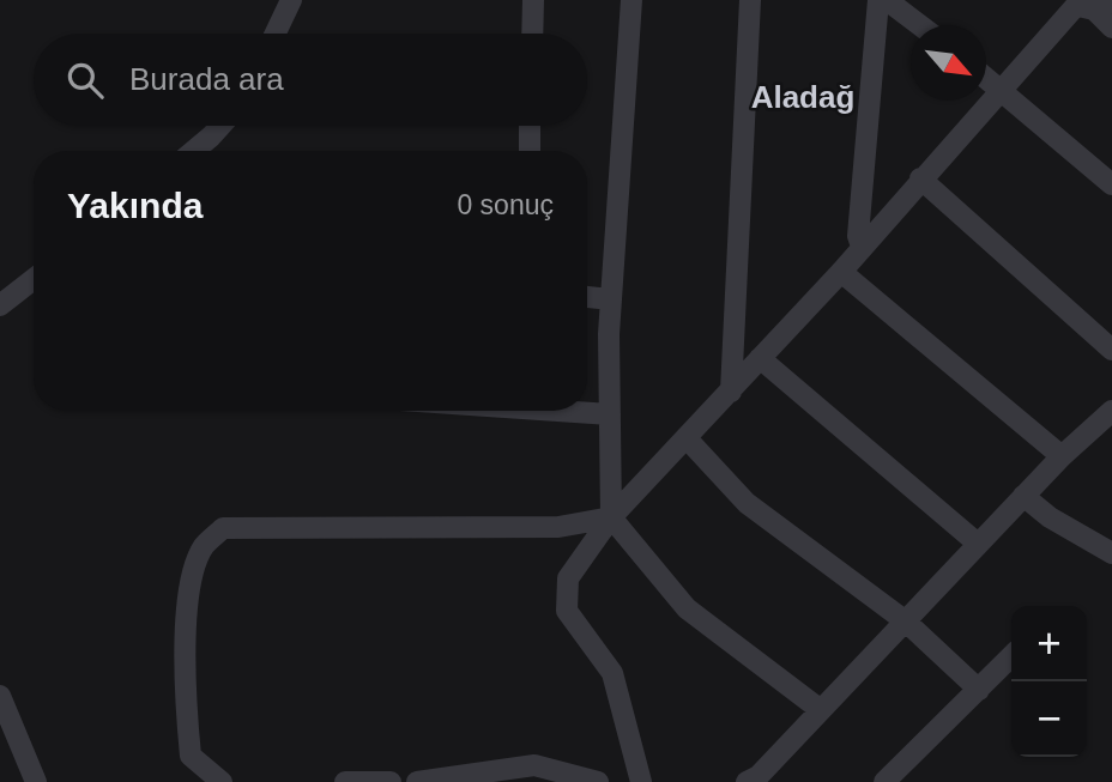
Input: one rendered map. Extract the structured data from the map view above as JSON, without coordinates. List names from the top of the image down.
{
  "districts": ["Aladağ"],
  "north": "bottom right",
  "page": {
    "search": "Burada ara",
    "heading": ["Yakında", "0 sonuç"],
    "map_buttons": ["+", "−"]
  }
}
